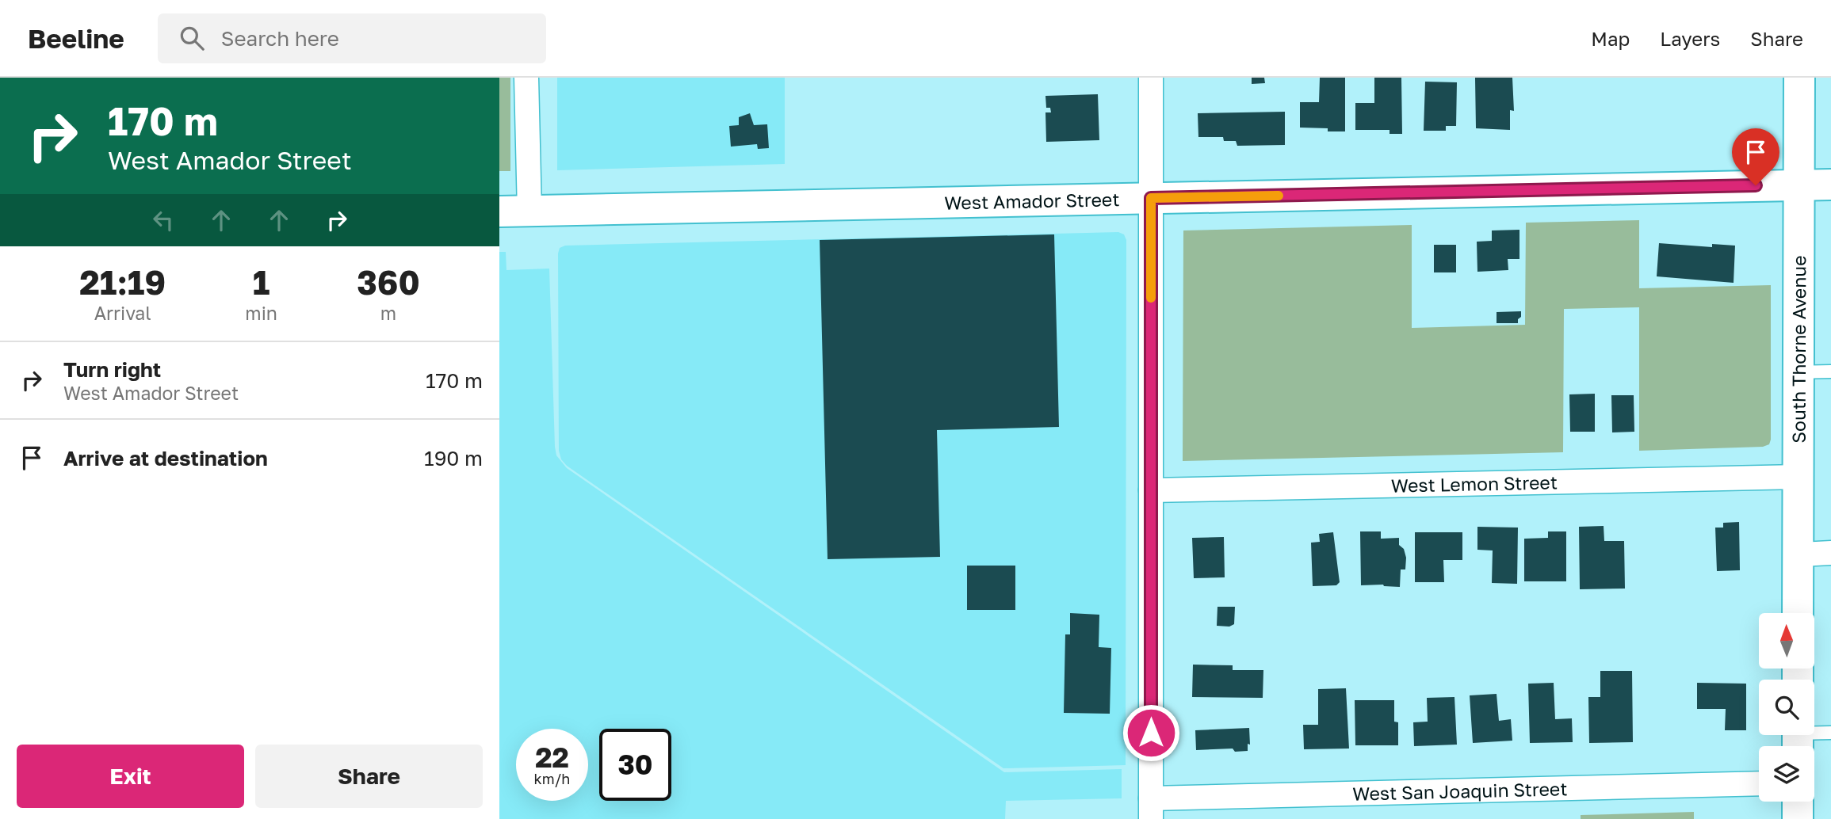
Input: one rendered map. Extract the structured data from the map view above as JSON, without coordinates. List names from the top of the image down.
{
  "streets": {
    "main road": ["West Amador Street", "South Thorne Avenue"],
    "street": ["West Lemon Street", "West San Joaquin Street"]
  },
  "crossings": [
    ["West Amador Street", "South Thorne Avenue"],
    ["South Thorne Avenue", "West Lemon Street"]
  ],
  "north": "top",
  "page": {
    "header": "Beeline",
    "search": "Search here",
    "nav": ["Map", "Layers", "Share"],
    "turn": ["170 m", "West Amador Street"],
    "eta": [
      "21:19",
      "Arrival",
      "1",
      "min",
      "360",
      "m"
    ],
    "list": [
      {
        "name": "Turn right",
        "note": "West Amador Street",
        "value": "170 m"
      },
      {
        "name": "Arrive at destination",
        "value": "190 m"
      }
    ],
    "speed": "22 km/h",
    "limit": "30",
    "buttons": ["Exit", "Share"]
  }
}
